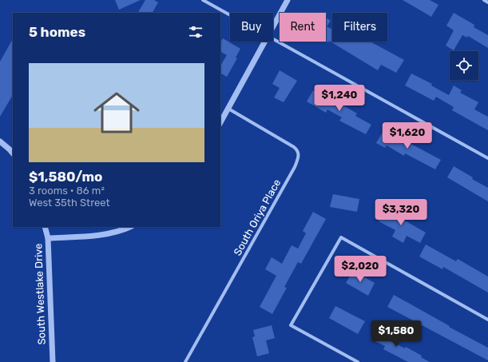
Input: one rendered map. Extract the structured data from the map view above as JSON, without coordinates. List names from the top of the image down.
{
  "streets": {
    "street": ["South Oriya Place", "South Westlake Drive"]
  },
  "page": {
    "chip": ["Buy", "Rent", "Filters"],
    "heading": "5 homes",
    "list": [
      {
        "name": "$1,580/mo",
        "note": "3 rooms · 86 m² · West 35th Street"
      }
    ],
    "price": [
      "$1,240",
      "$1,620",
      "$3,320",
      "$2,020",
      "$1,580"
    ]
  }
}
